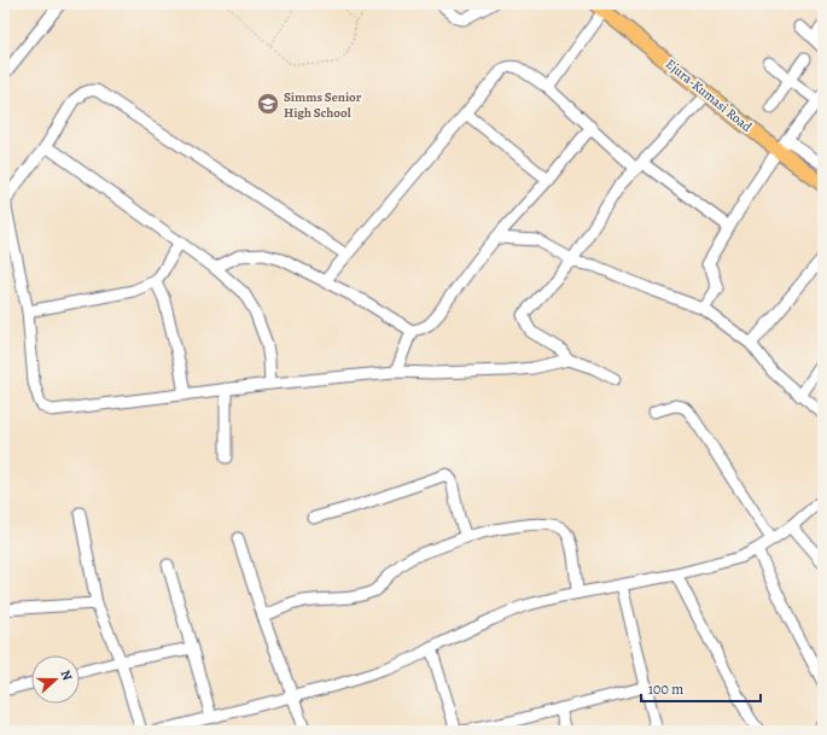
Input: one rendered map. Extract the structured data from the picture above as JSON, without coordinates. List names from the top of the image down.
{
  "streets": {
    "main road": ["Ejura-Kumasi Road"]
  },
  "places": {
    "school or university": ["Simms Senior High School"]
  },
  "scale_bar": "100 m",
  "north": "right"
}
